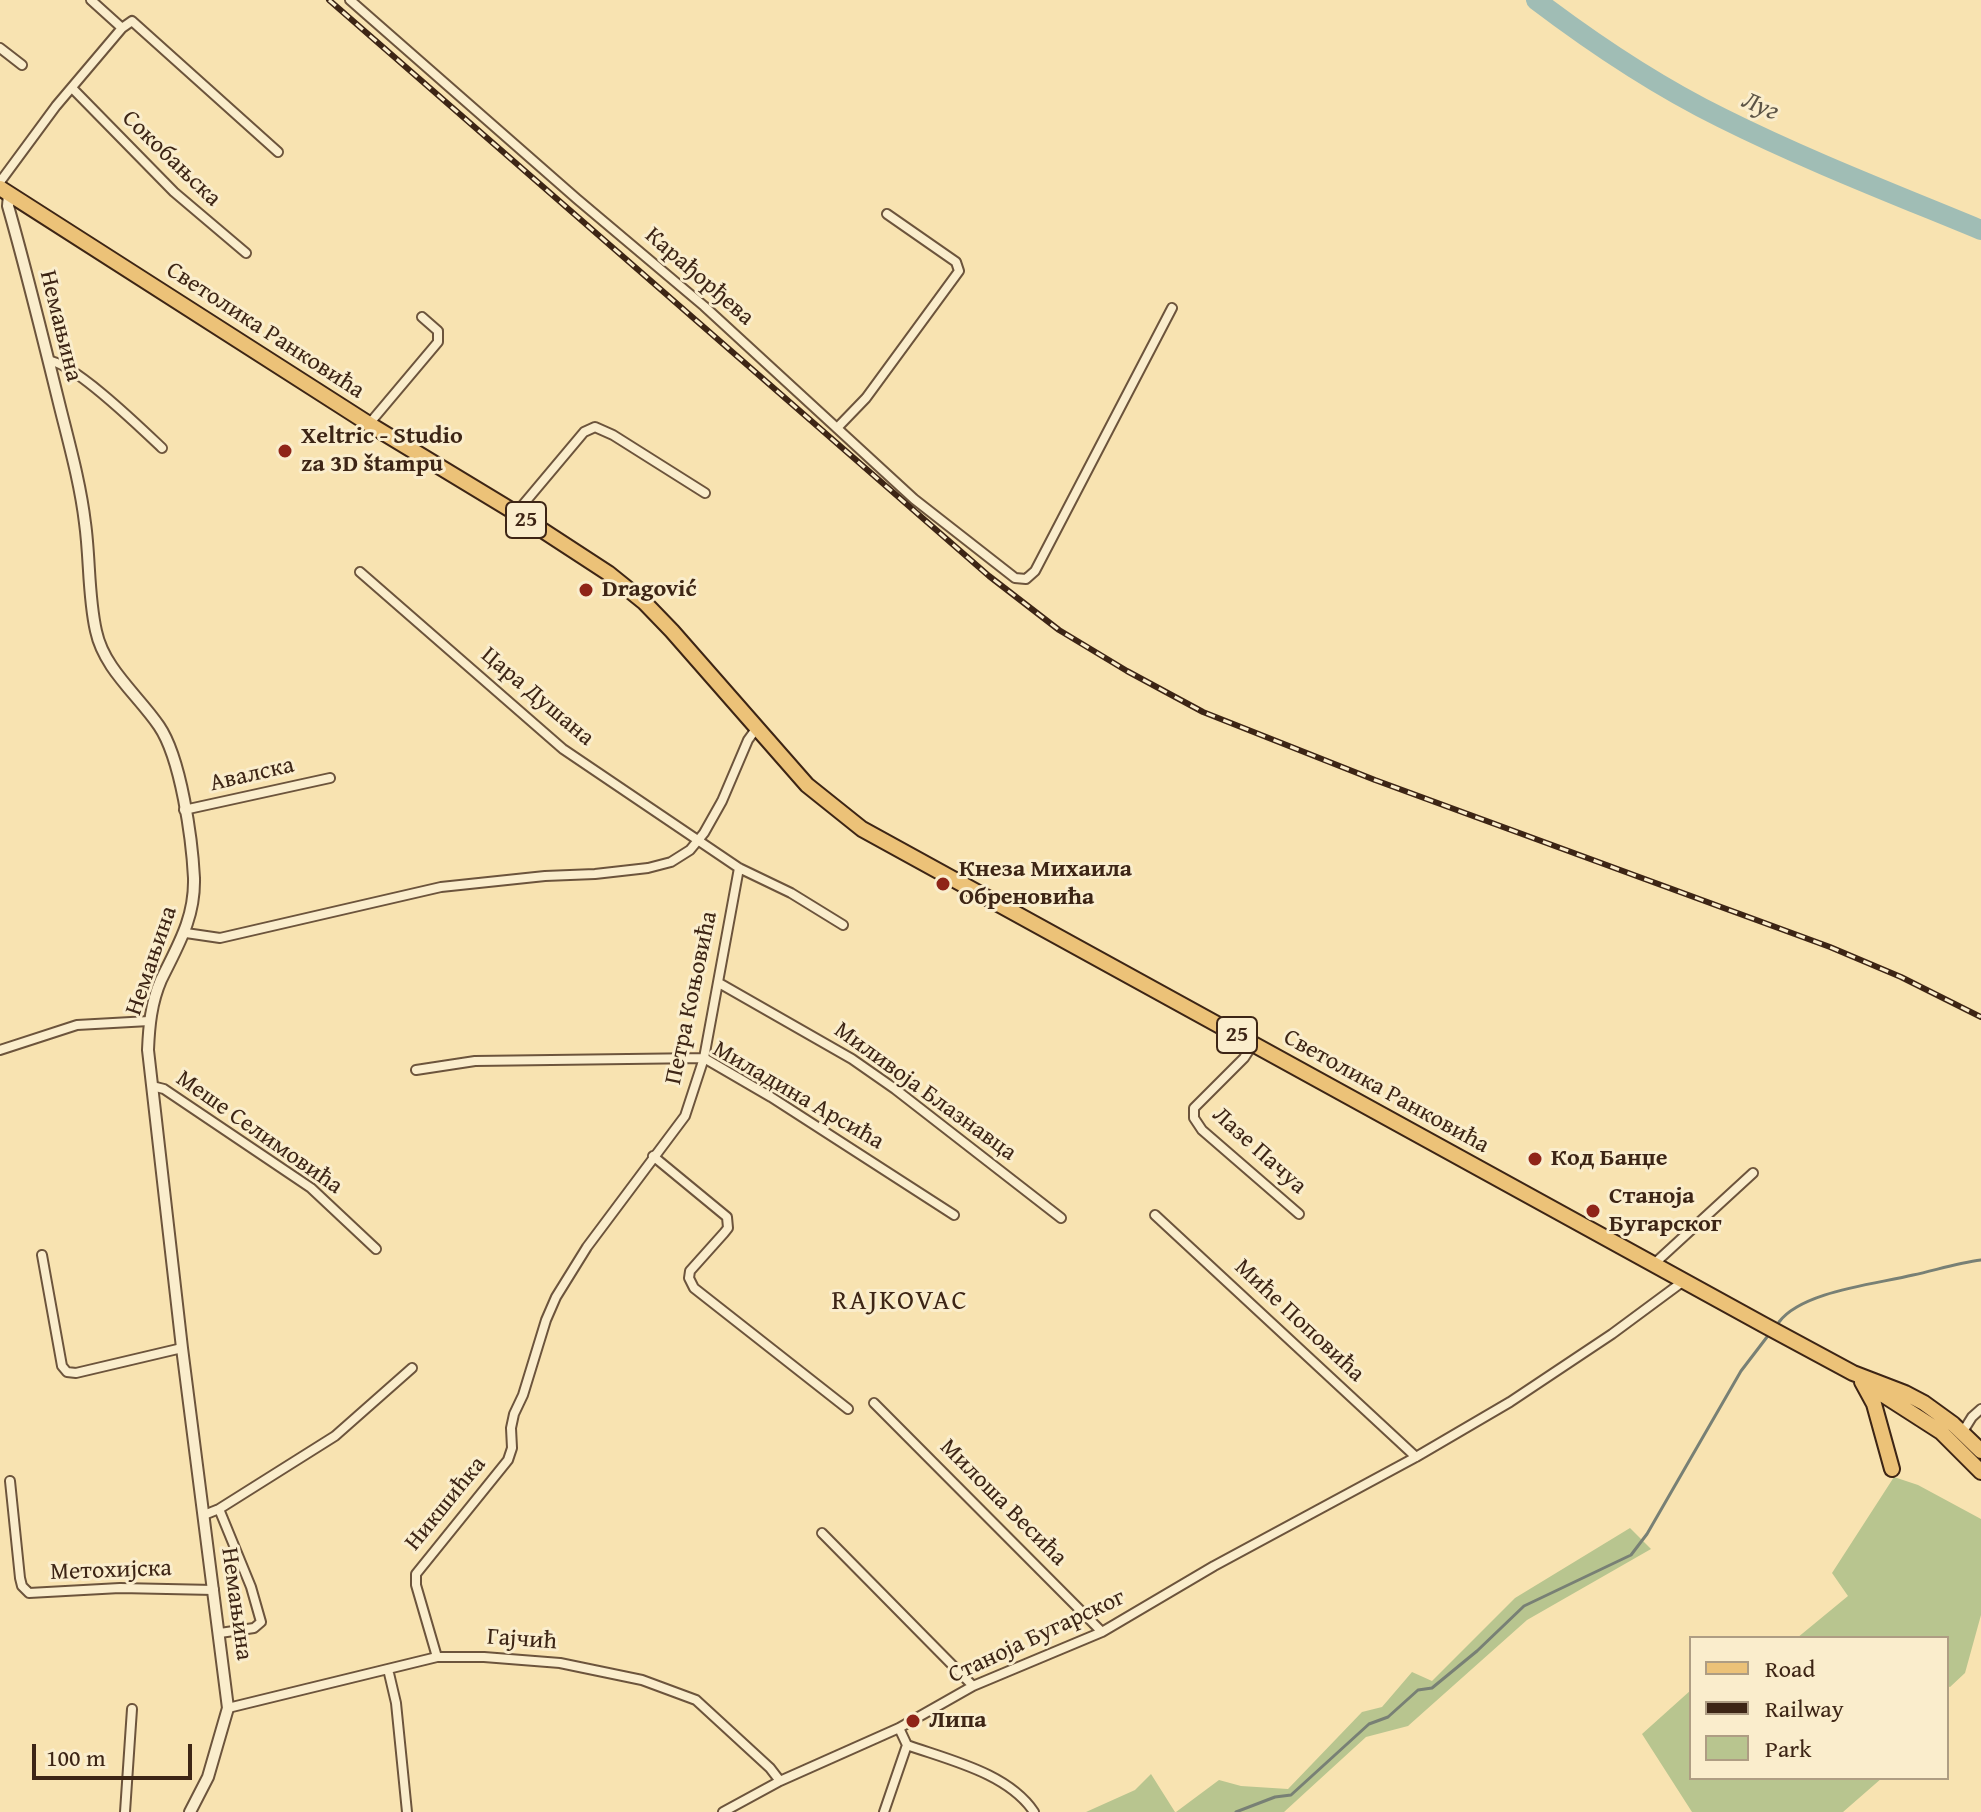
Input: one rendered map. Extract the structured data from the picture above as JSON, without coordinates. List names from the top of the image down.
{
  "streets": {
    "main road": ["Светолика Ранковића", "25"],
    "street": [
      "Сокобањска",
      "Карађорђева",
      "Немањина",
      "Цара Душана",
      "Авалска",
      "Петра Коњовића",
      "Миливоја Блазнавца",
      "Миладина Арсића",
      "Меше Селимовића",
      "Лазе Пачуа",
      "Миће Поповића",
      "Милоша Весића",
      "Никшићка",
      "Метохијска",
      "Станоја Бугарског",
      "Гајчић"
    ]
  },
  "crossings": [
    ["Немањина", "Светолика Ранковића"],
    ["Немањина", "Авалска"],
    ["Немањина", "Меше Селимовића"],
    ["Немањина", "Метохијска"],
    ["Немањина", "Гајчић"],
    ["Светолика Ранковића", "Лазе Пачуа"],
    ["Светолика Ранковића", "Станоја Бугарског"],
    ["Цара Душана", "Петра Коњовића"],
    ["Петра Коњовића", "Миливоја Блазнавца"],
    ["Петра Коњовића", "Миладина Арсића"],
    ["Петра Коњовића", "Никшићка"],
    ["Миће Поповића", "Станоја Бугарског"],
    ["Милоша Весића", "Станоја Бугарског"],
    ["Никшићка", "Гајчић"],
    ["Станоја Бугарског", "Гајчић"]
  ],
  "districts": ["RAJKOVAC"],
  "water": ["Луг"],
  "places": [
    "Xeltric - Studio za 3D štampu",
    "Dragović",
    "Кнеза Михаила Обреновића",
    "Код Банџе",
    "Станоја Бугарског",
    "Липа"
  ],
  "legend": ["Road", "Railway", "Park"],
  "scale_bar": "100 m"
}
